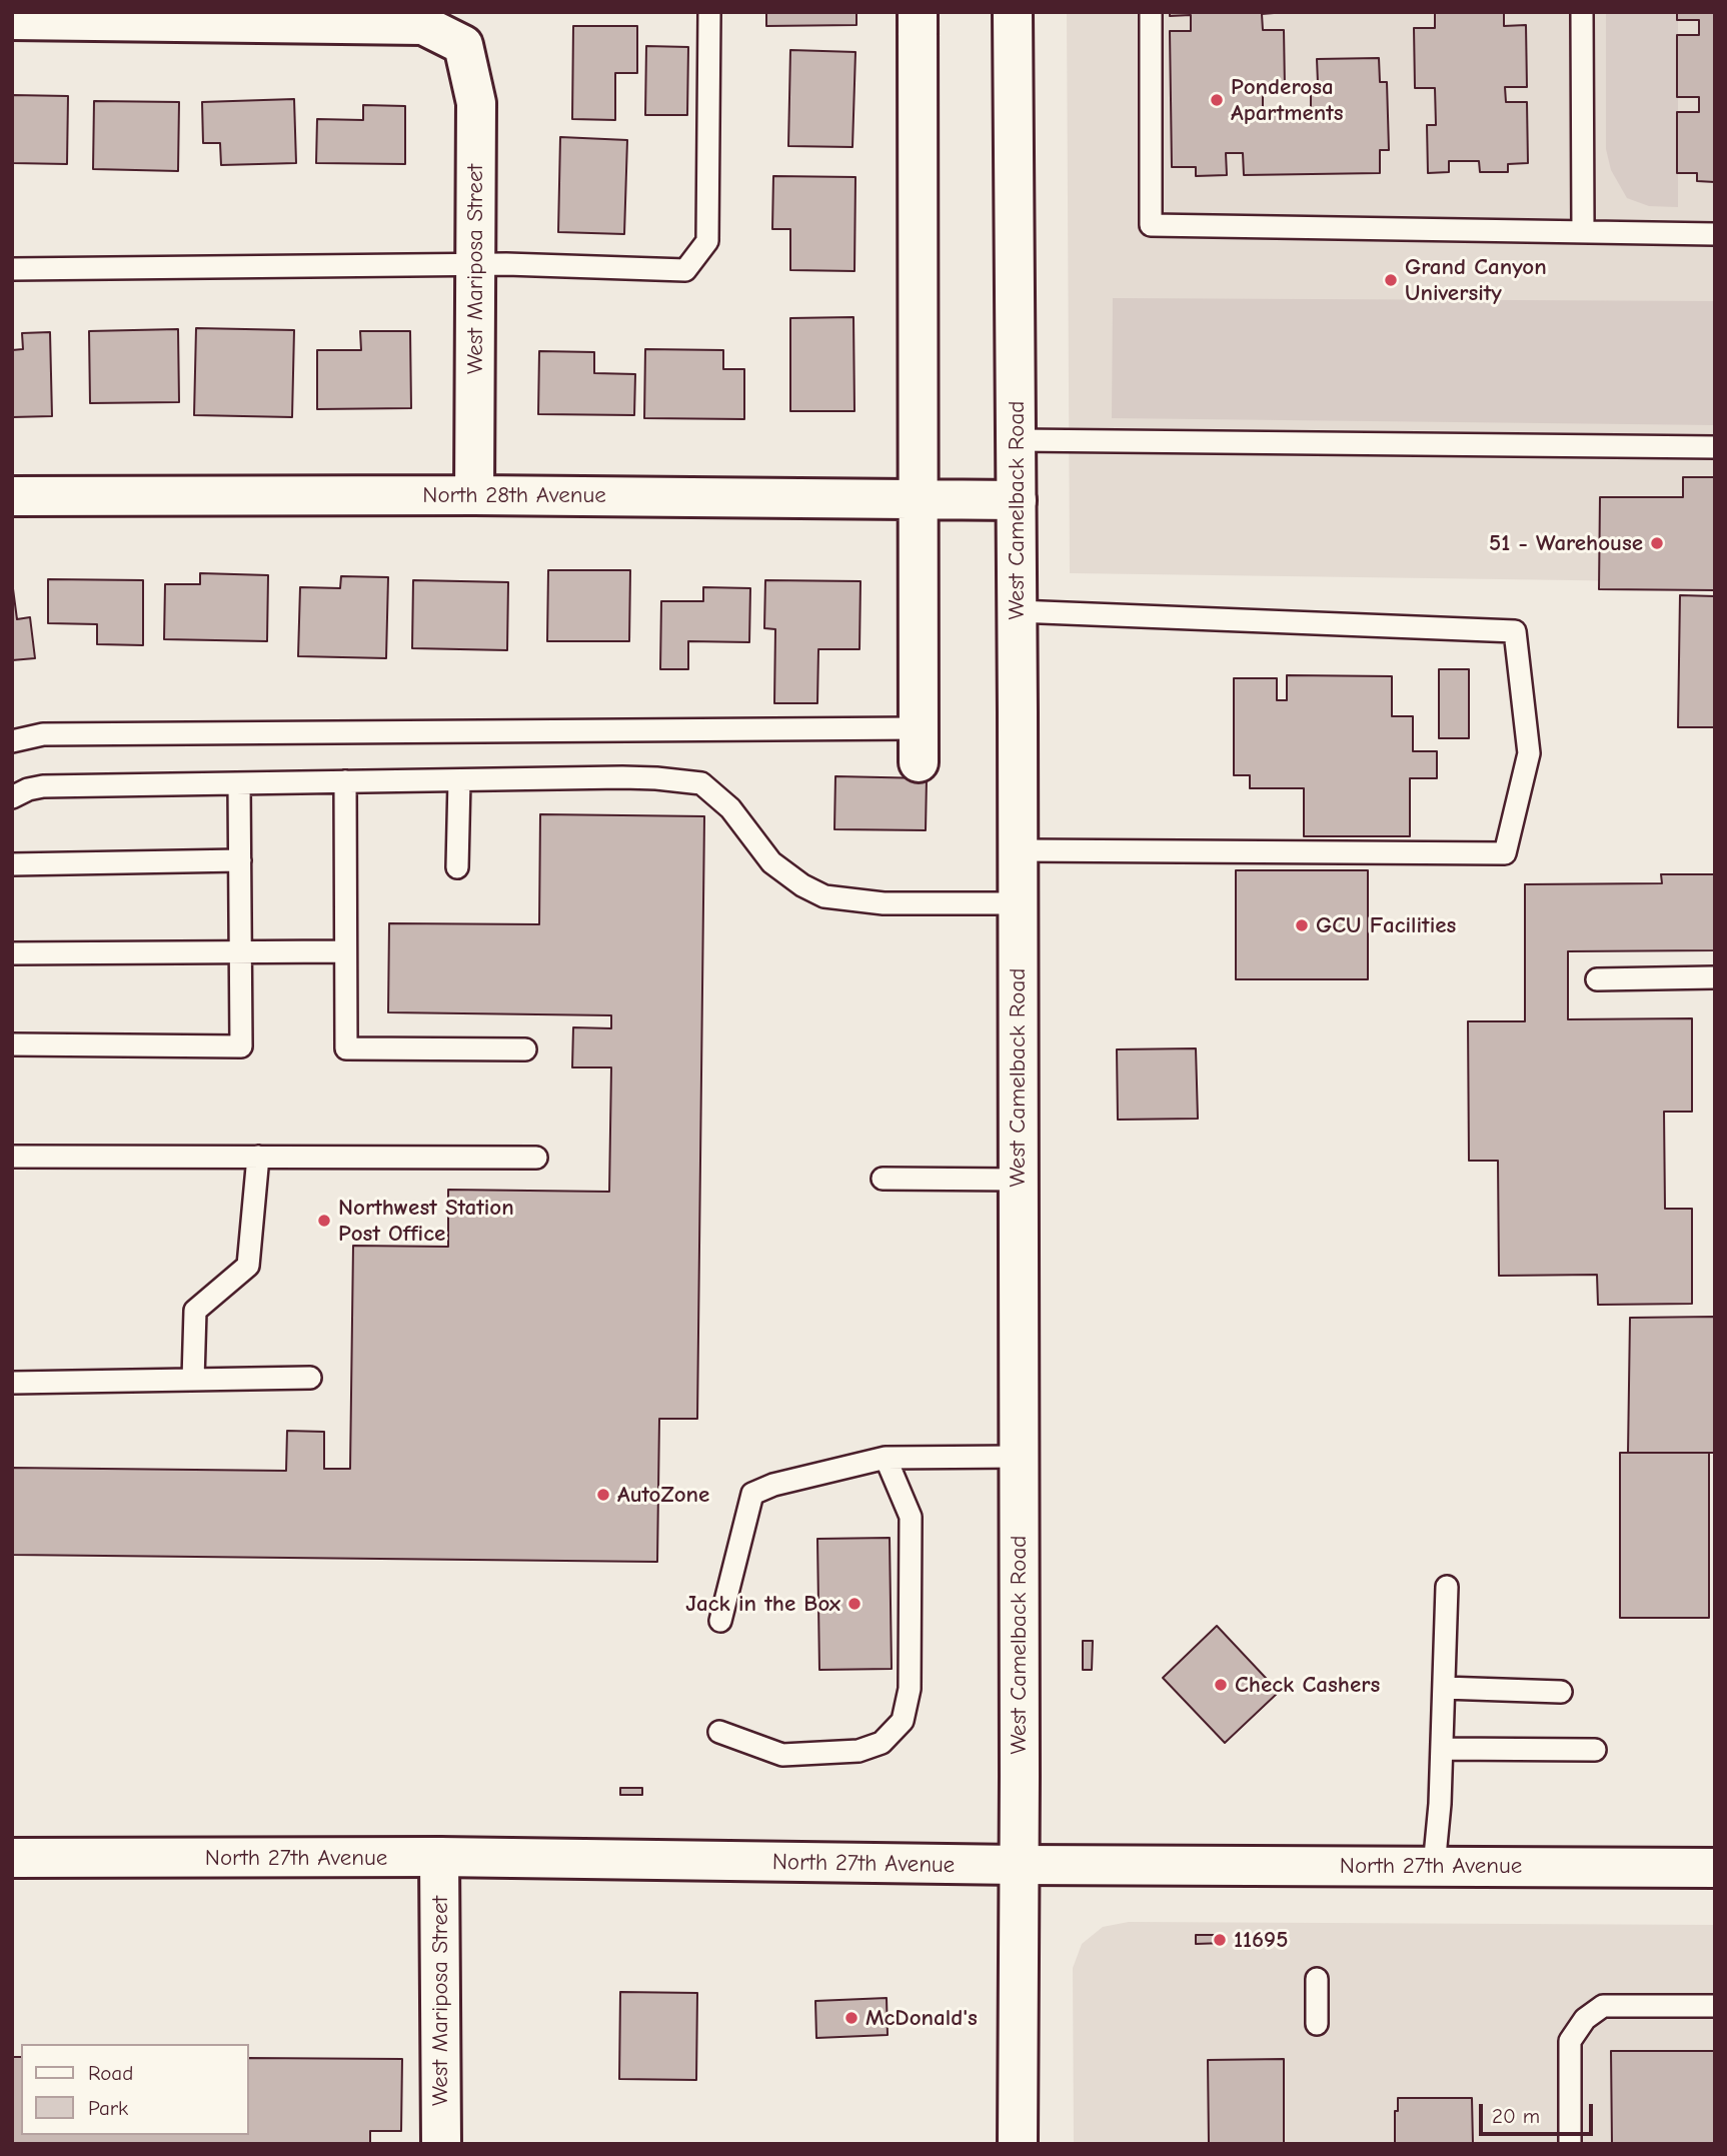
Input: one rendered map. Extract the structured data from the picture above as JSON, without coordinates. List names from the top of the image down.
{
  "streets": {
    "main road": [
      "West Mariposa Street",
      "North 28th Avenue",
      "West Camelback Road",
      "North 27th Avenue"
    ]
  },
  "crossings": [
    ["West Mariposa Street", "North 28th Avenue"],
    ["West Mariposa Street", "North 27th Avenue"],
    ["North 28th Avenue", "West Camelback Road"],
    ["West Camelback Road", "North 27th Avenue"]
  ],
  "places": [
    "Ponderosa Apartments",
    "Grand Canyon University",
    "51 - Warehouse",
    "GCU Facilities",
    "Northwest Station Post Office",
    "AutoZone",
    "Jack in the Box",
    "Check Cashers",
    "11695",
    "McDonald's"
  ],
  "legend": ["Road", "Park"],
  "scale_bar": "20 m"
}
